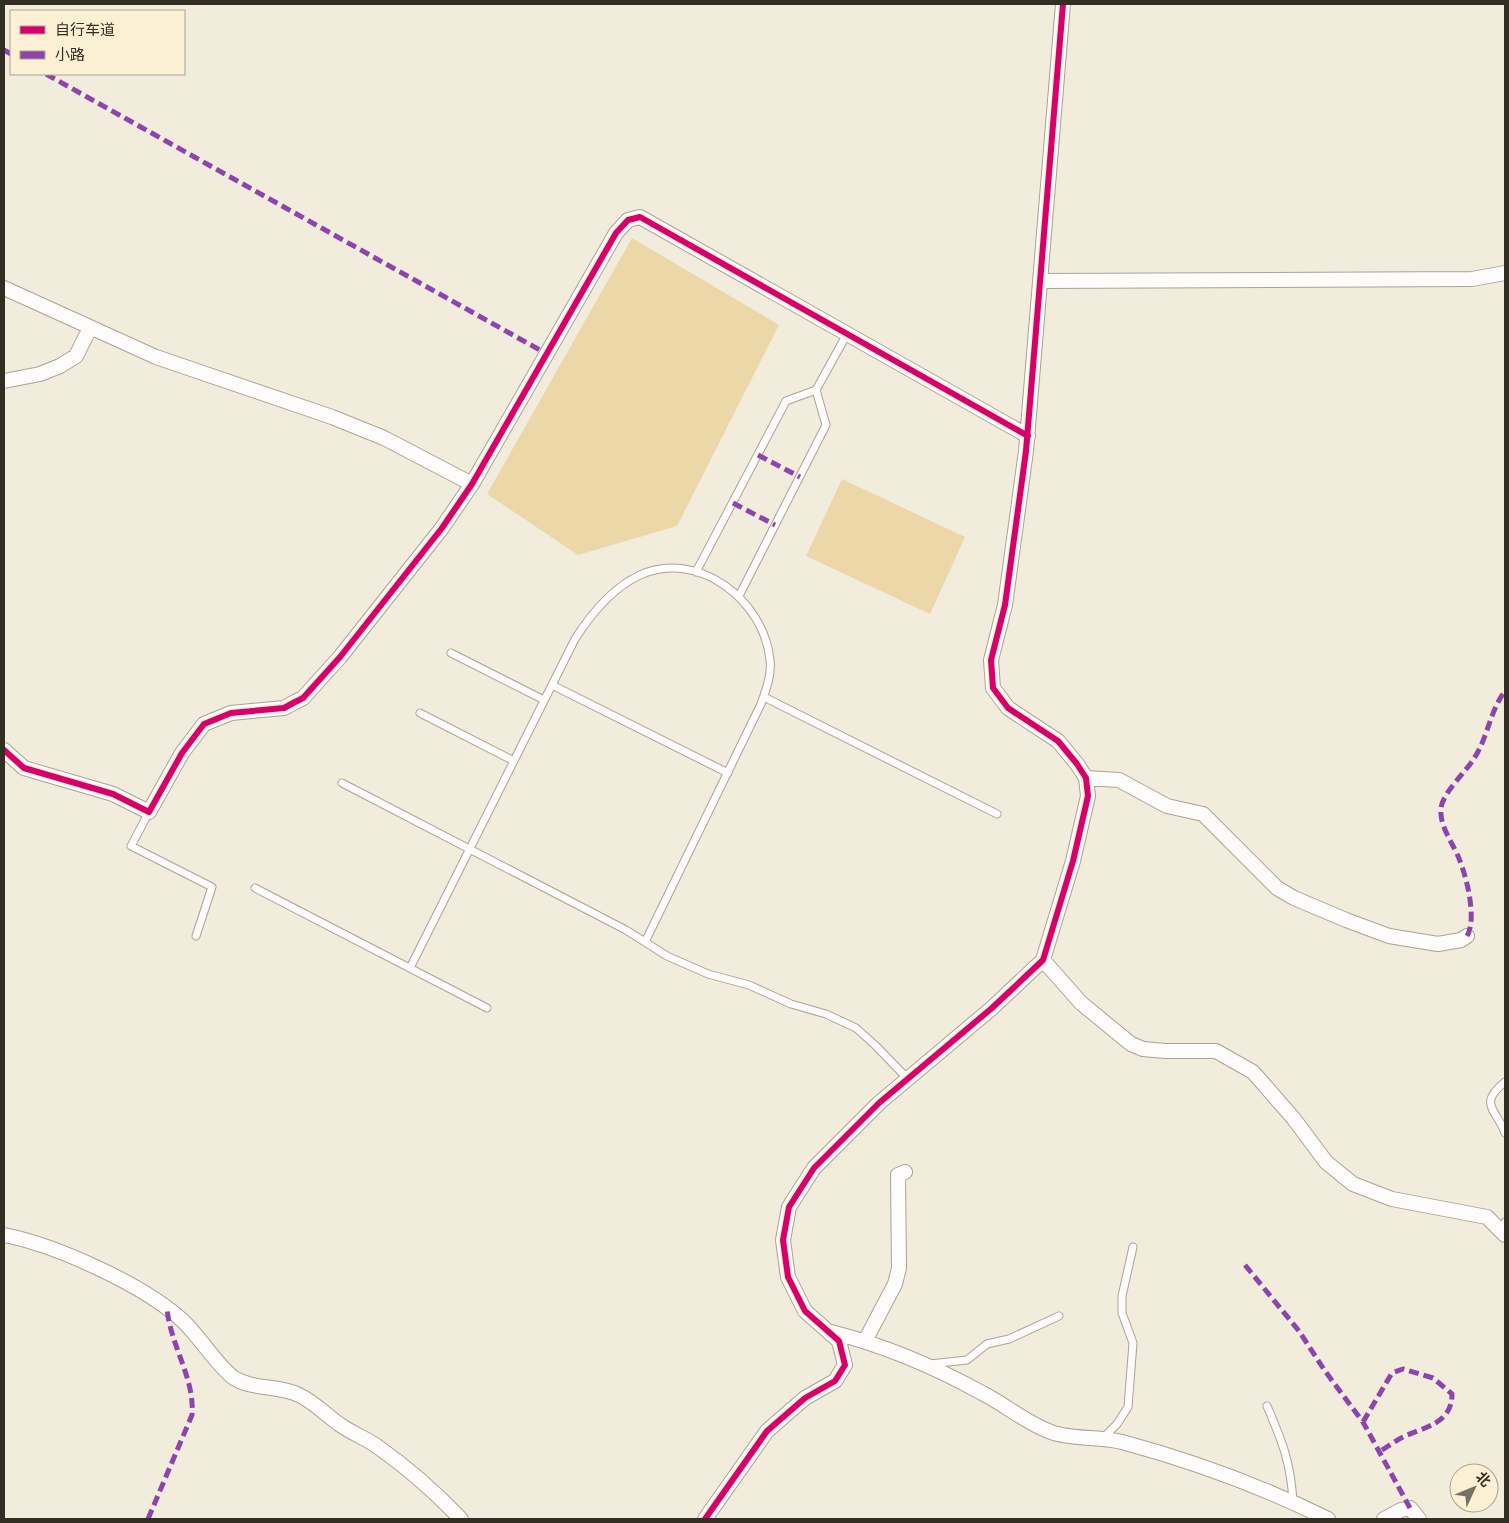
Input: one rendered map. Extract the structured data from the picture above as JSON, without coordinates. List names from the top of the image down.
{
  "legend": ["自行车道", "小路"],
  "north": "top right"
}
